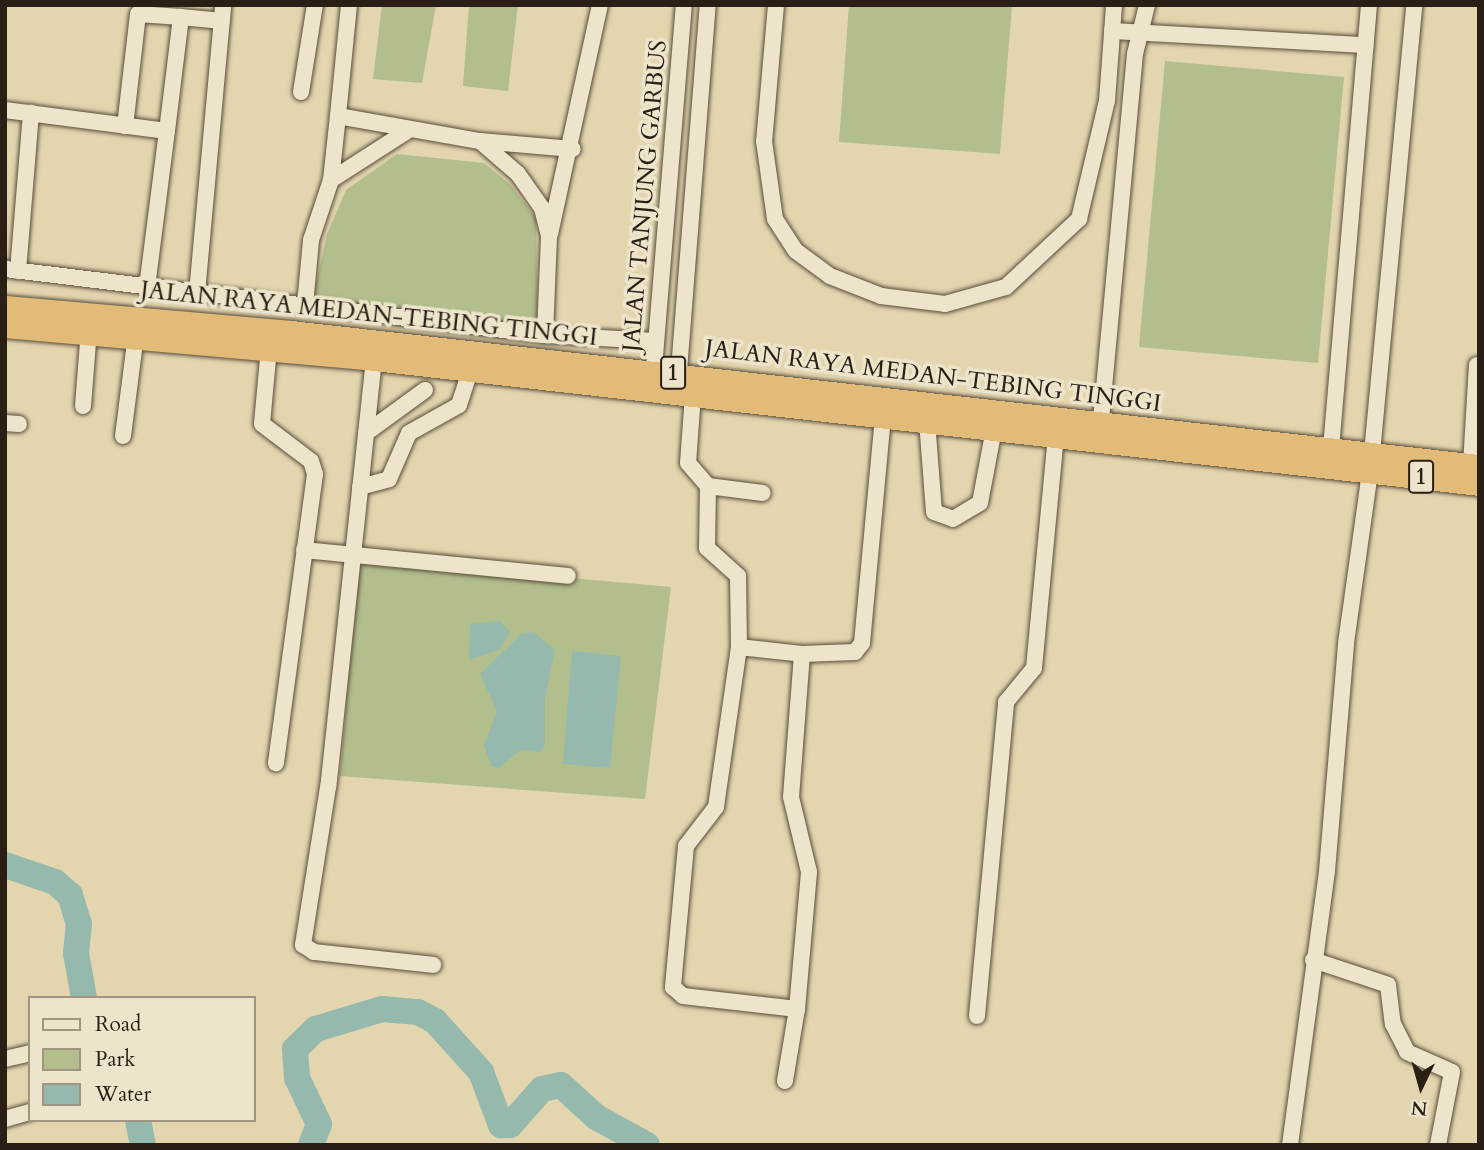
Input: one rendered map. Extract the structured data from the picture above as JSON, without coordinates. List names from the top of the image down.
{
  "streets": {
    "highway": ["JALAN RAYA MEDAN-TEBING TINGGI", "1"],
    "street": ["JALAN TANJUNG GARBUS"]
  },
  "crossings": [
    ["JALAN TANJUNG GARBUS", "JALAN RAYA MEDAN-TEBING TINGGI"]
  ],
  "legend": ["Road", "Park", "Water"],
  "north": "bottom"
}
